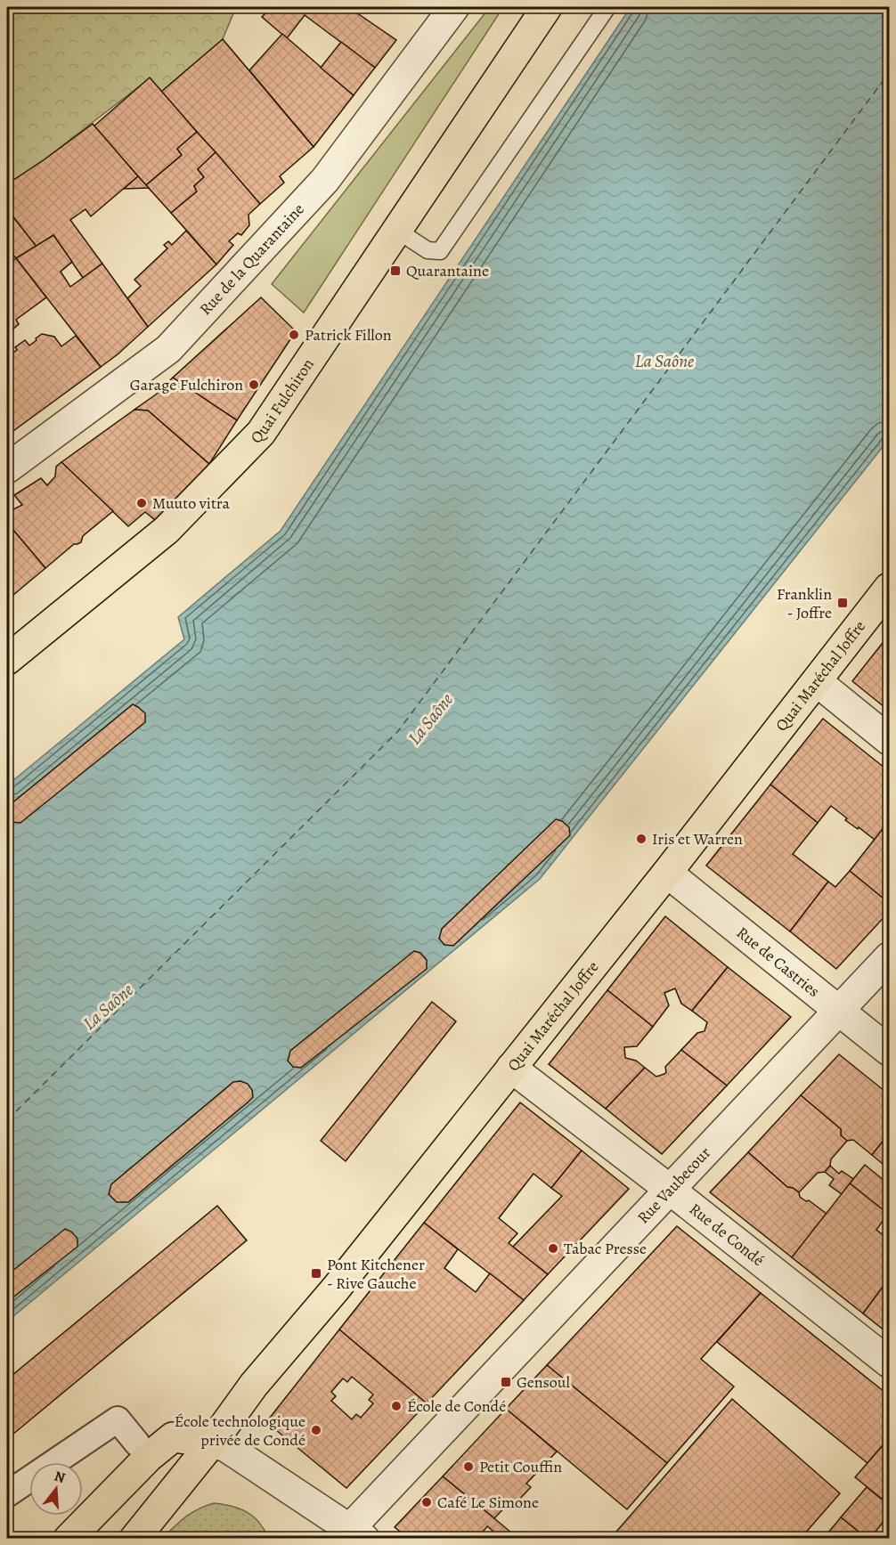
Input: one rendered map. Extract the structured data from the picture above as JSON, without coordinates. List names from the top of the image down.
{
  "streets": {
    "main road": ["Quai Fulchiron", "Quai Maréchal Joffre"],
    "street": [
      "Rue de la Quarantaine",
      "Rue de Castries",
      "Rue Vaubecour",
      "Rue de Condé"
    ]
  },
  "crossings": [
    ["Quai Maréchal Joffre", "Rue de Castries"],
    ["Quai Maréchal Joffre", "Rue de Condé"],
    ["Rue de Castries", "Rue Vaubecour"],
    ["Rue Vaubecour", "Rue de Condé"]
  ],
  "water": ["La Saône"],
  "places": {
    "transit": [
      "Quarantaine",
      "Franklin - Joffre",
      "Pont Kitchener - Rive Gauche",
      "Gensoul"
    ],
    "other": [
      "Patrick Fillon",
      "Garage Fulchiron",
      "Muuto vitra",
      "Iris et Warren",
      "Tabac Presse",
      "École de Condé",
      "École technologique privée de Condé",
      "Petit Couffin",
      "Café Le Simone"
    ]
  },
  "north": "top"
}
